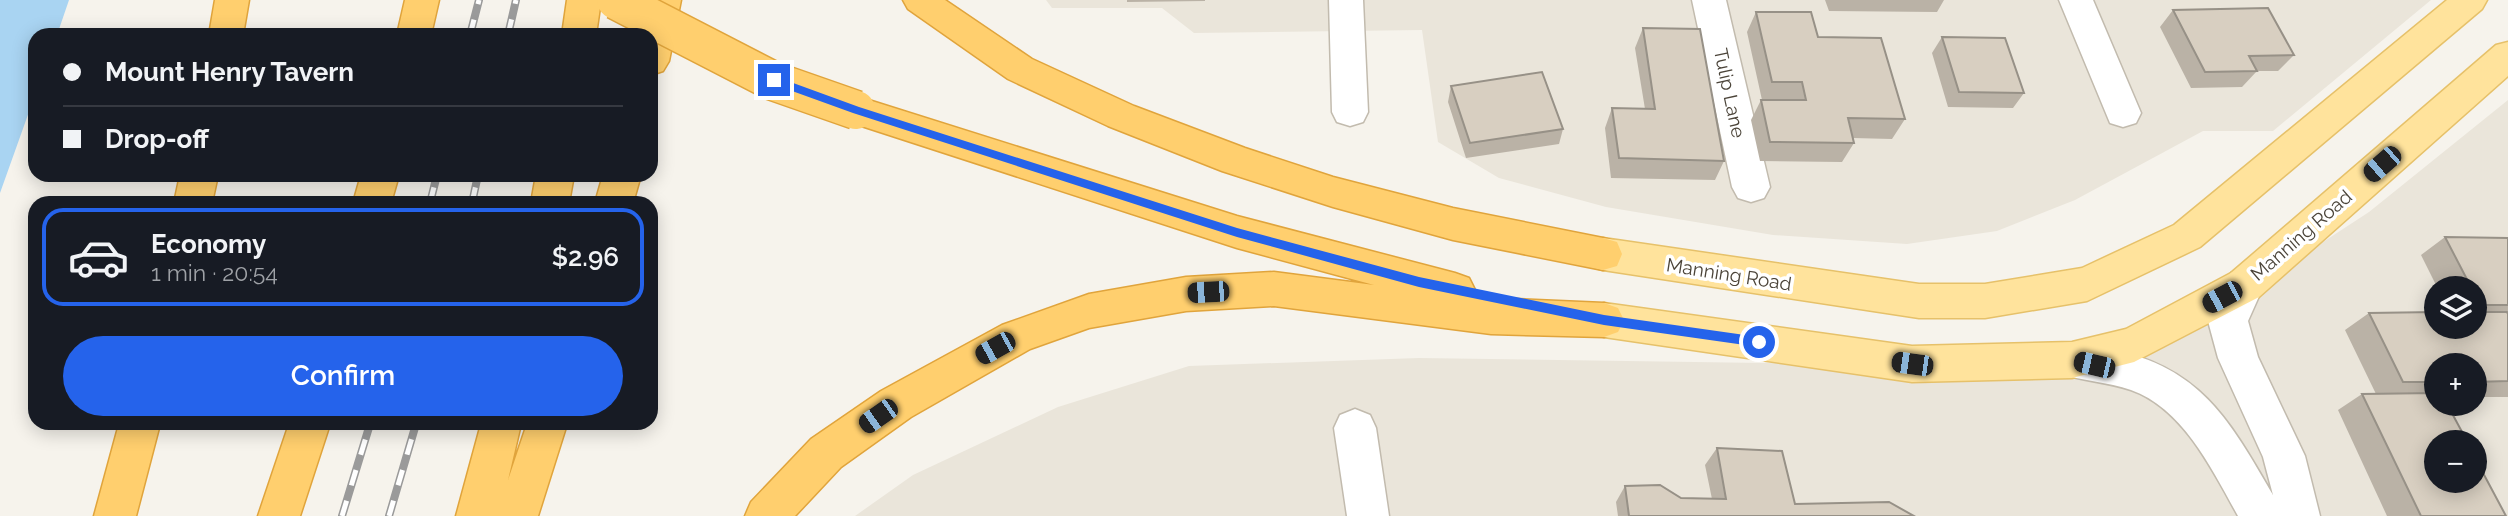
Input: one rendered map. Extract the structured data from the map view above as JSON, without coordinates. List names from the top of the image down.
{
  "streets": {
    "main road": ["Manning Road"],
    "street": ["Tulip Lane"]
  },
  "page": {
    "banner": ["Mount Henry Tavern", "Drop-off"],
    "list": [
      {
        "name": "Economy",
        "note": "1 min · 20:54",
        "value": "$2.96"
      }
    ],
    "map_buttons": ["+", "−"],
    "buttons": "Confirm"
  }
}
